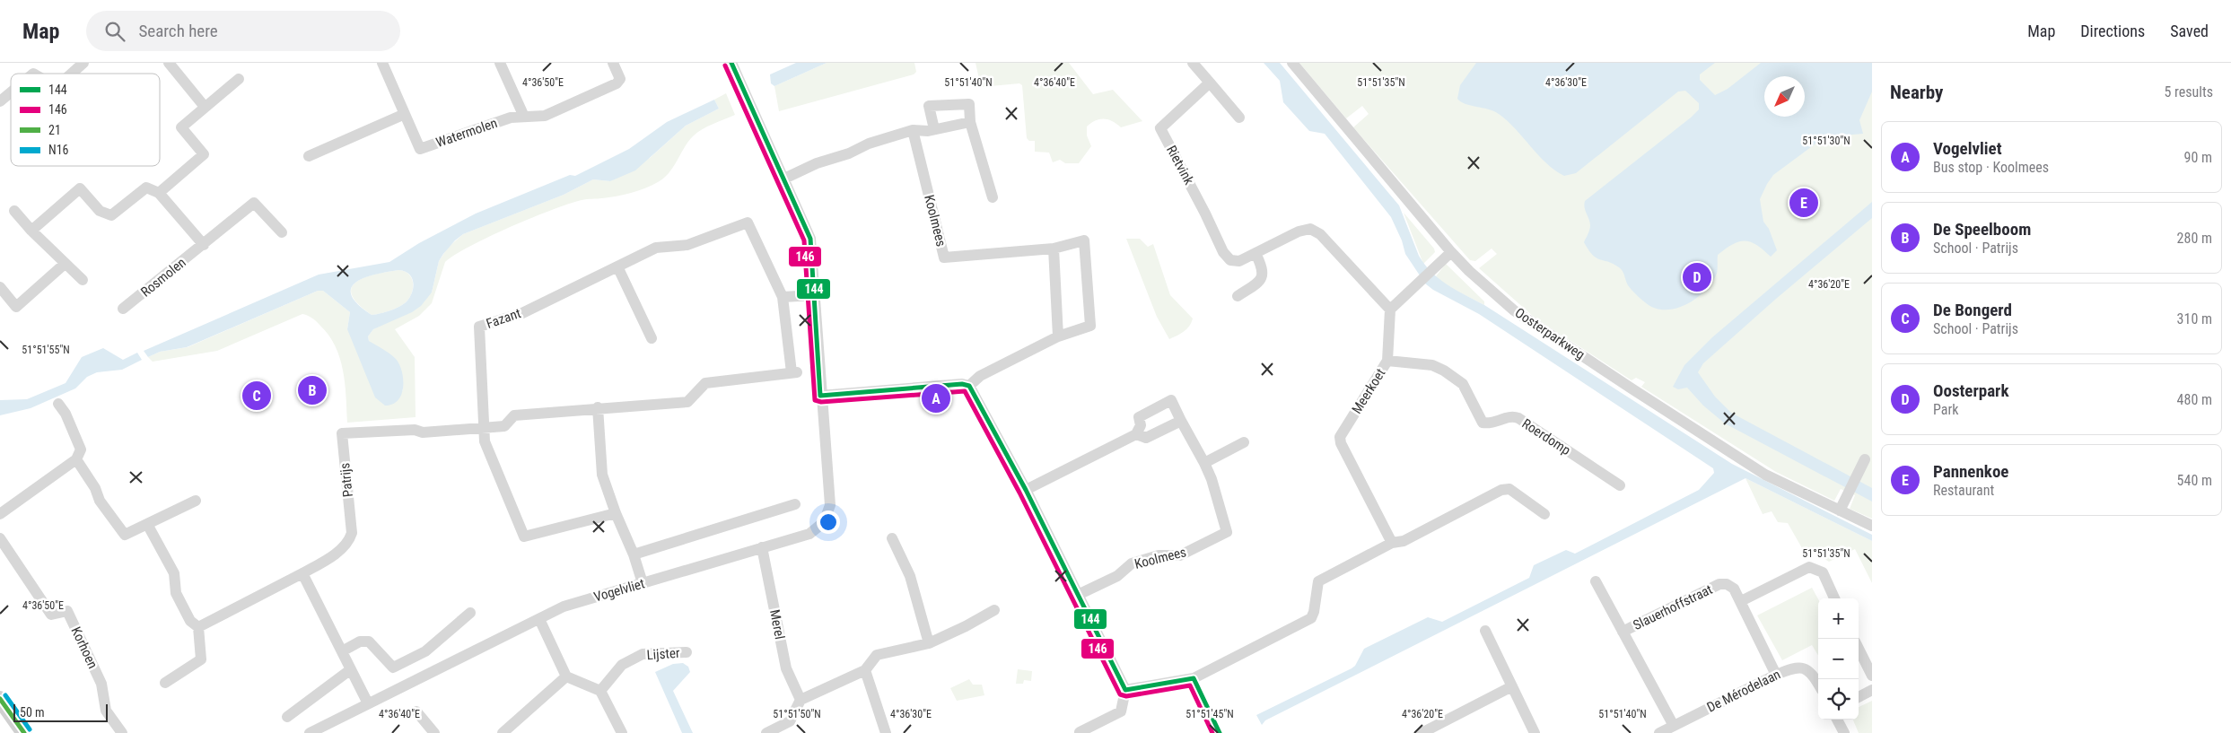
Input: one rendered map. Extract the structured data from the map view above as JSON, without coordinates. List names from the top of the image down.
{
  "streets": {
    "street": [
      "Watermolen",
      "Rietvink",
      "Koolmees",
      "Rosmolen",
      "Fazant",
      "Oosterparkweg",
      "Meerkoet",
      "Roerdomp",
      "Patrijs",
      "Vogelvliet",
      "Slauerhoffstraat",
      "Merel",
      "Korhoen",
      "Lijster",
      "De Mérodelaan"
    ]
  },
  "crossings": [
    ["Rietvink", "Meerkoet"],
    ["Fazant", "Patrijs"],
    ["Meerkoet", "Roerdomp"],
    ["Vogelvliet", "Merel"],
    ["Slauerhoffstraat", "De Mérodelaan"]
  ],
  "lines": [
    "transit line 144",
    "transit line 146",
    "transit line N16",
    "transit line 21"
  ],
  "legend": [
    "144",
    "146",
    "21",
    "N16"
  ],
  "scale_bar": "50 m",
  "north": "bottom left",
  "page": {
    "header": "Map",
    "search": "Search here",
    "nav": ["Map", "Directions", "Saved"],
    "heading": ["Nearby", "5 results"],
    "list": [
      {
        "mark": "A",
        "name": "Vogelvliet",
        "note": "Bus stop · Koolmees",
        "value": "90 m"
      },
      {
        "mark": "B",
        "name": "De Speelboom",
        "note": "School · Patrijs",
        "value": "280 m"
      },
      {
        "mark": "C",
        "name": "De Bongerd",
        "note": "School · Patrijs",
        "value": "310 m"
      },
      {
        "mark": "D",
        "name": "Oosterpark",
        "note": "Park",
        "value": "480 m"
      },
      {
        "mark": "E",
        "name": "Pannenkoe",
        "note": "Restaurant",
        "value": "540 m"
      }
    ],
    "pins": [
      "E",
      "D",
      "B",
      "C",
      "A"
    ],
    "map_buttons": ["+", "−"],
    "scale": "50 m"
  },
  "coordinates": [
    "4°36'50\"E",
    "51°51'40\"N",
    "4°36'40\"E",
    "51°51'35\"N",
    "4°36'30\"E",
    "51°51'30\"N",
    "4°36'20\"E",
    "51°51'55\"N",
    "51°51'50\"N",
    "51°51'45\"N"
  ]
}
